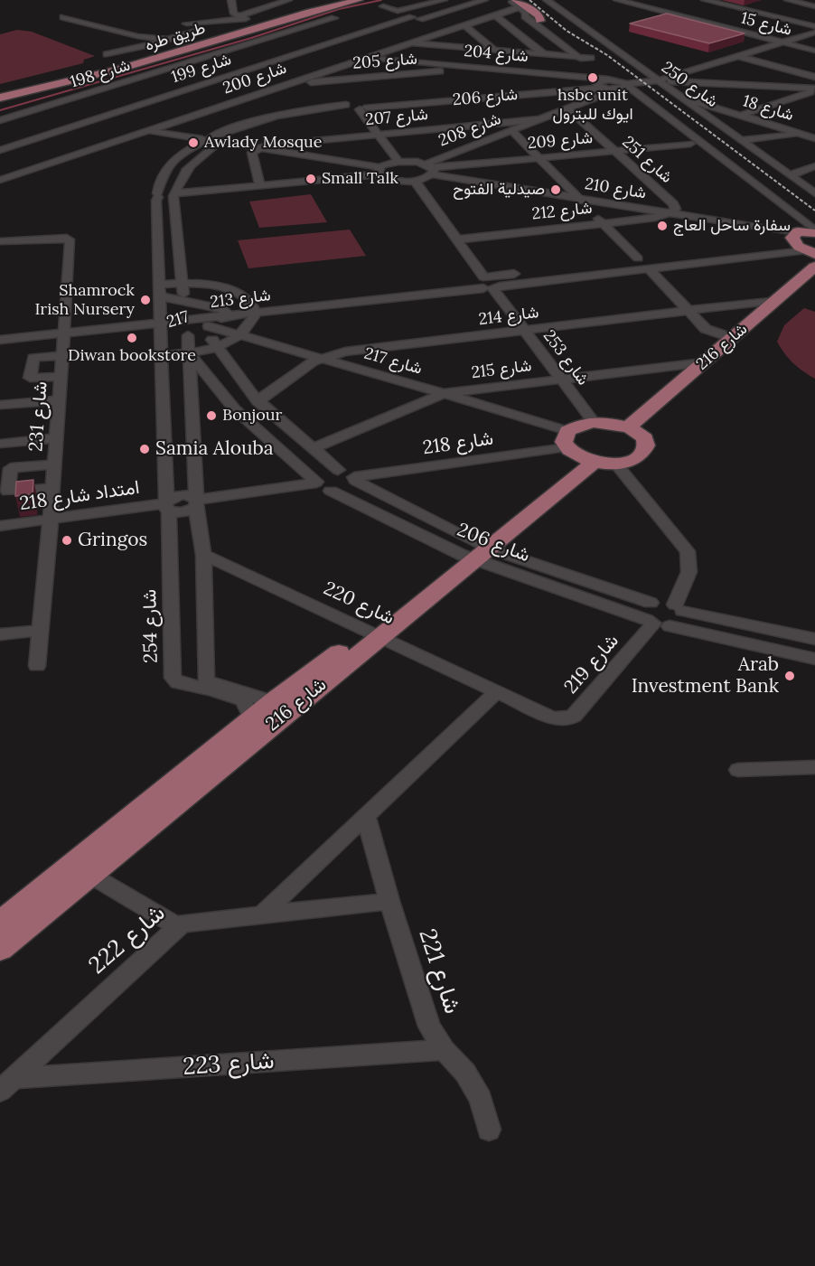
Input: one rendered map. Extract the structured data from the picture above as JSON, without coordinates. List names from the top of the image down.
{
  "streets": {
    "main road": ["طريق طره", "شارع 216"],
    "street": [
      "شارع 15",
      "شارع 204",
      "شارع 205",
      "شارع 199",
      "شارع 198",
      "شارع 200",
      "شارع 250",
      "شارع 206",
      "شارع 18",
      "شارع 207",
      "شارع 208",
      "شارع 209",
      "شارع 251",
      "شارع 210",
      "شارع 212",
      "شارع 213",
      "شارع 214",
      "217",
      "شارع 253",
      "شارع 217",
      "شارع 215",
      "شارع 231",
      "شارع 218",
      "امتداد شارع 218",
      "شارع 220",
      "شارع 254",
      "شارع 219",
      "شارع 222",
      "شارع 221",
      "شارع 223"
    ]
  },
  "crossings": [
    ["شارع 204", "شارع 205"],
    ["شارع 204", "شارع 200"],
    ["شارع 204", "شارع 206"],
    ["شارع 205", "شارع 200"],
    ["شارع 250", "شارع 18"],
    ["شارع 250", "شارع 208"],
    ["شارع 250", "شارع 209"],
    ["شارع 250", "شارع 210"],
    ["شارع 250", "شارع 213"],
    ["شارع 206", "شارع 213"],
    ["شارع 206", "217"],
    ["شارع 206", "شارع 216"],
    ["شارع 206", "شارع 218"],
    ["شارع 206", "شارع 254"],
    ["شارع 206", "شارع 219"],
    ["شارع 207", "شارع 208"],
    ["شارع 208", "شارع 209"],
    ["شارع 208", "شارع 251"],
    ["شارع 208", "شارع 210"],
    ["شارع 209", "شارع 251"],
    ["شارع 209", "شارع 210"],
    ["شارع 251", "شارع 210"],
    ["شارع 251", "شارع 212"],
    ["شارع 210", "شارع 212"],
    ["شارع 210", "شارع 213"],
    ["شارع 212", "شارع 253"],
    ["شارع 213", "217"],
    ["شارع 213", "شارع 253"],
    ["شارع 213", "شارع 231"],
    ["شارع 213", "شارع 254"],
    ["شارع 214", "شارع 216"],
    ["شارع 214", "شارع 253"],
    ["شارع 214", "شارع 217"],
    ["217", "شارع 217"],
    ["217", "شارع 254"],
    ["شارع 216", "شارع 215"],
    ["شارع 216", "شارع 220"],
    ["شارع 216", "شارع 254"],
    ["شارع 253", "شارع 215"],
    ["شارع 217", "شارع 215"],
    ["شارع 217", "شارع 218"],
    ["شارع 231", "امتداد شارع 218"],
    ["امتداد شارع 218", "شارع 254"],
    ["شارع 220", "شارع 219"],
    ["شارع 222", "شارع 221"],
    ["شارع 222", "شارع 223"],
    ["شارع 221", "شارع 223"]
  ],
  "places": [
    "hsbc unit ايوك للبترول",
    "Awlady Mosque",
    "Small Talk",
    "صيدلية الفتوح",
    "سفارة ساحل العاج",
    "Shamrock Irish Nursery",
    "Diwan bookstore",
    "Bonjour",
    "Samia Alouba",
    "Gringos",
    "Arab Investment Bank"
  ]
}
